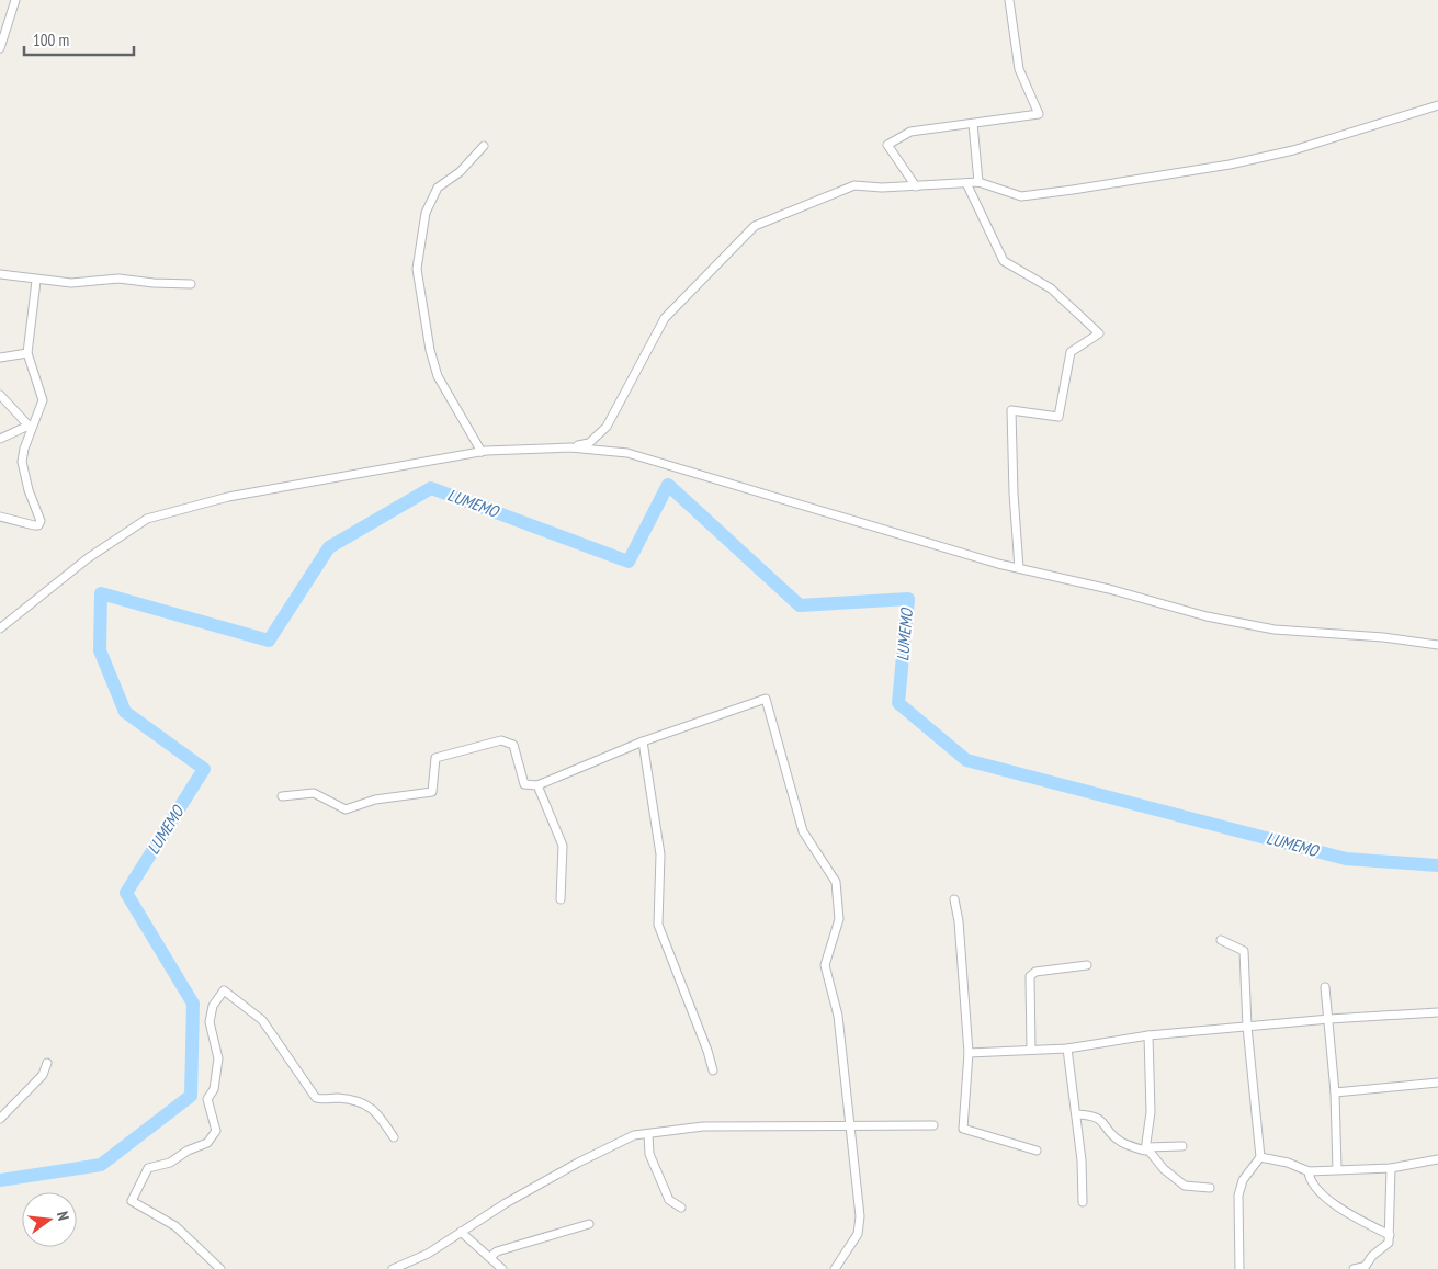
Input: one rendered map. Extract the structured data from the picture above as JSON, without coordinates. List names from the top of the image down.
{
  "water": ["LUMEMO"],
  "scale_bar": "100 m",
  "north": "right"
}
